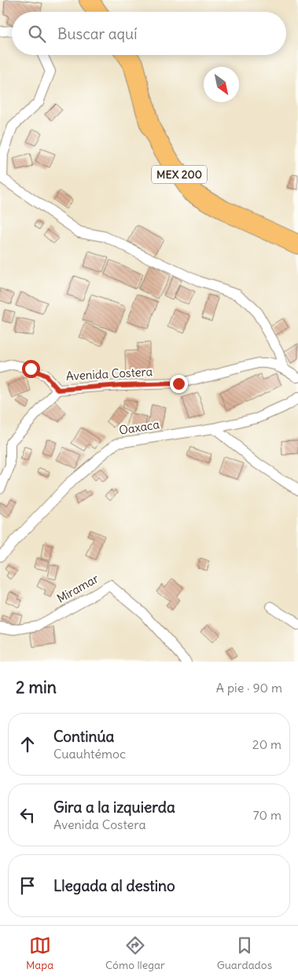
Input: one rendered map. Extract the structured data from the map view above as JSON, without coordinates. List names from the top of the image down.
{
  "streets": {
    "highway": ["MEX 200"],
    "street": ["Avenida Costera", "Oaxaca", "Miramar"]
  },
  "north": "bottom right",
  "page": {
    "search": "Buscar aquí",
    "heading": ["2 min", "A pie · 90 m"],
    "list": [
      ["Continúa", "Cuauhtémoc", "20 m"],
      ["Gira a la izquierda", "Avenida Costera", "70 m"],
      "Llegada al destino"
    ],
    "nav": ["Mapa", "Cómo llegar", "Guardados"]
  }
}
